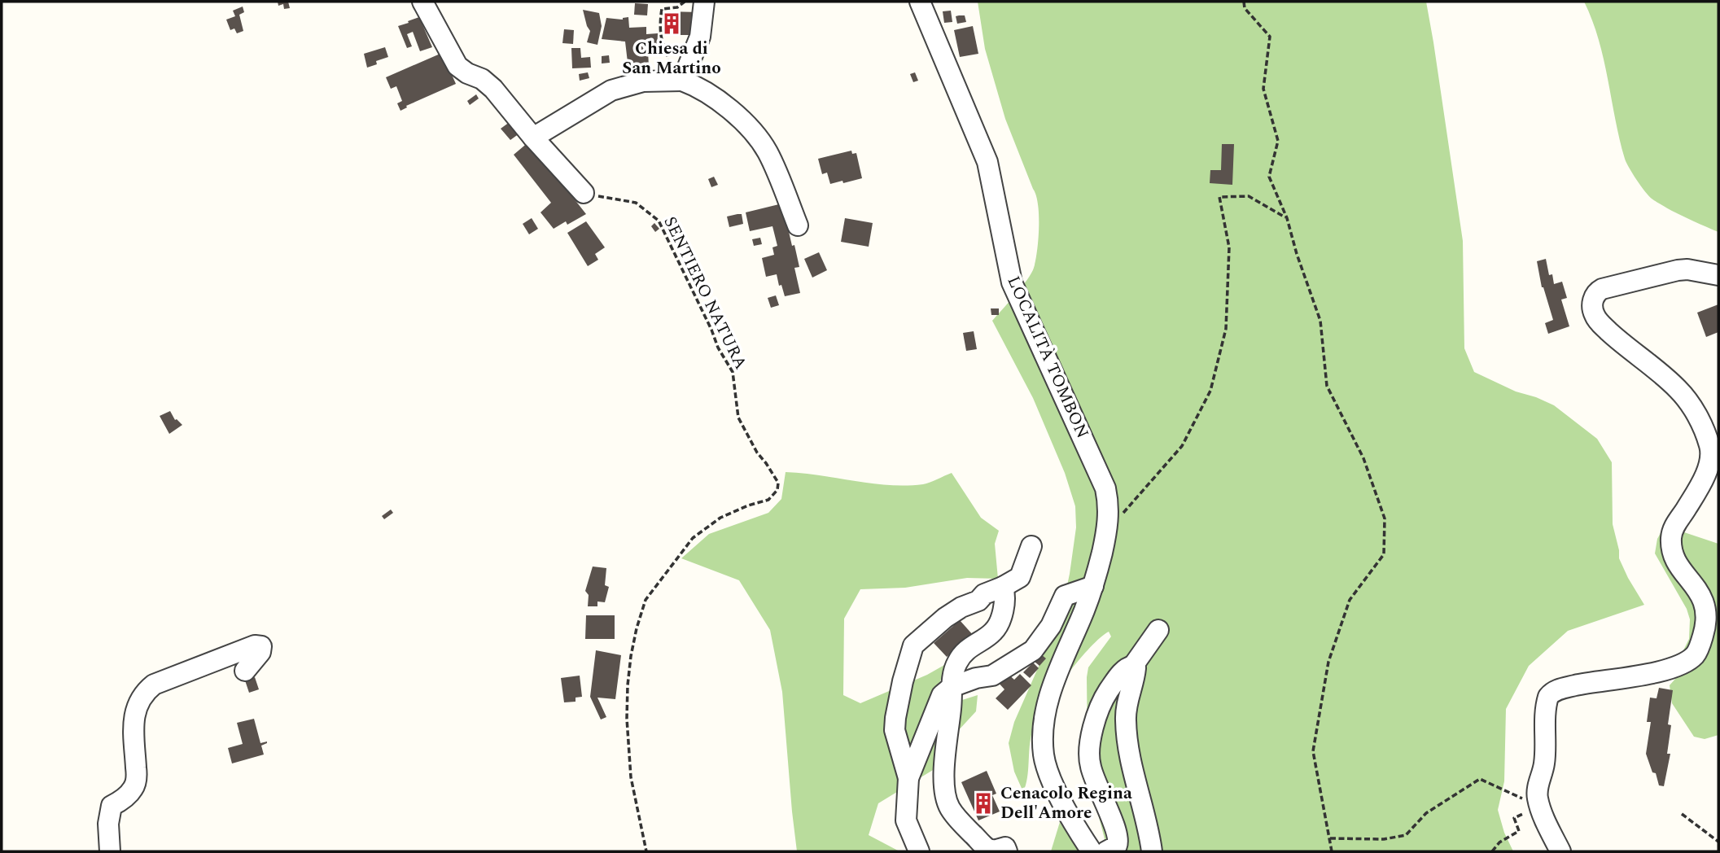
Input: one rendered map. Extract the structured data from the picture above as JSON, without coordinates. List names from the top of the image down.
{
  "streets": {
    "street": ["LOCALITÀ TOMBON"],
    "path": ["SENTIERO NATURA"]
  },
  "places": {
    "building": ["Chiesa di San Martino", "Cenacolo Regina Dell'Amore"]
  }
}
